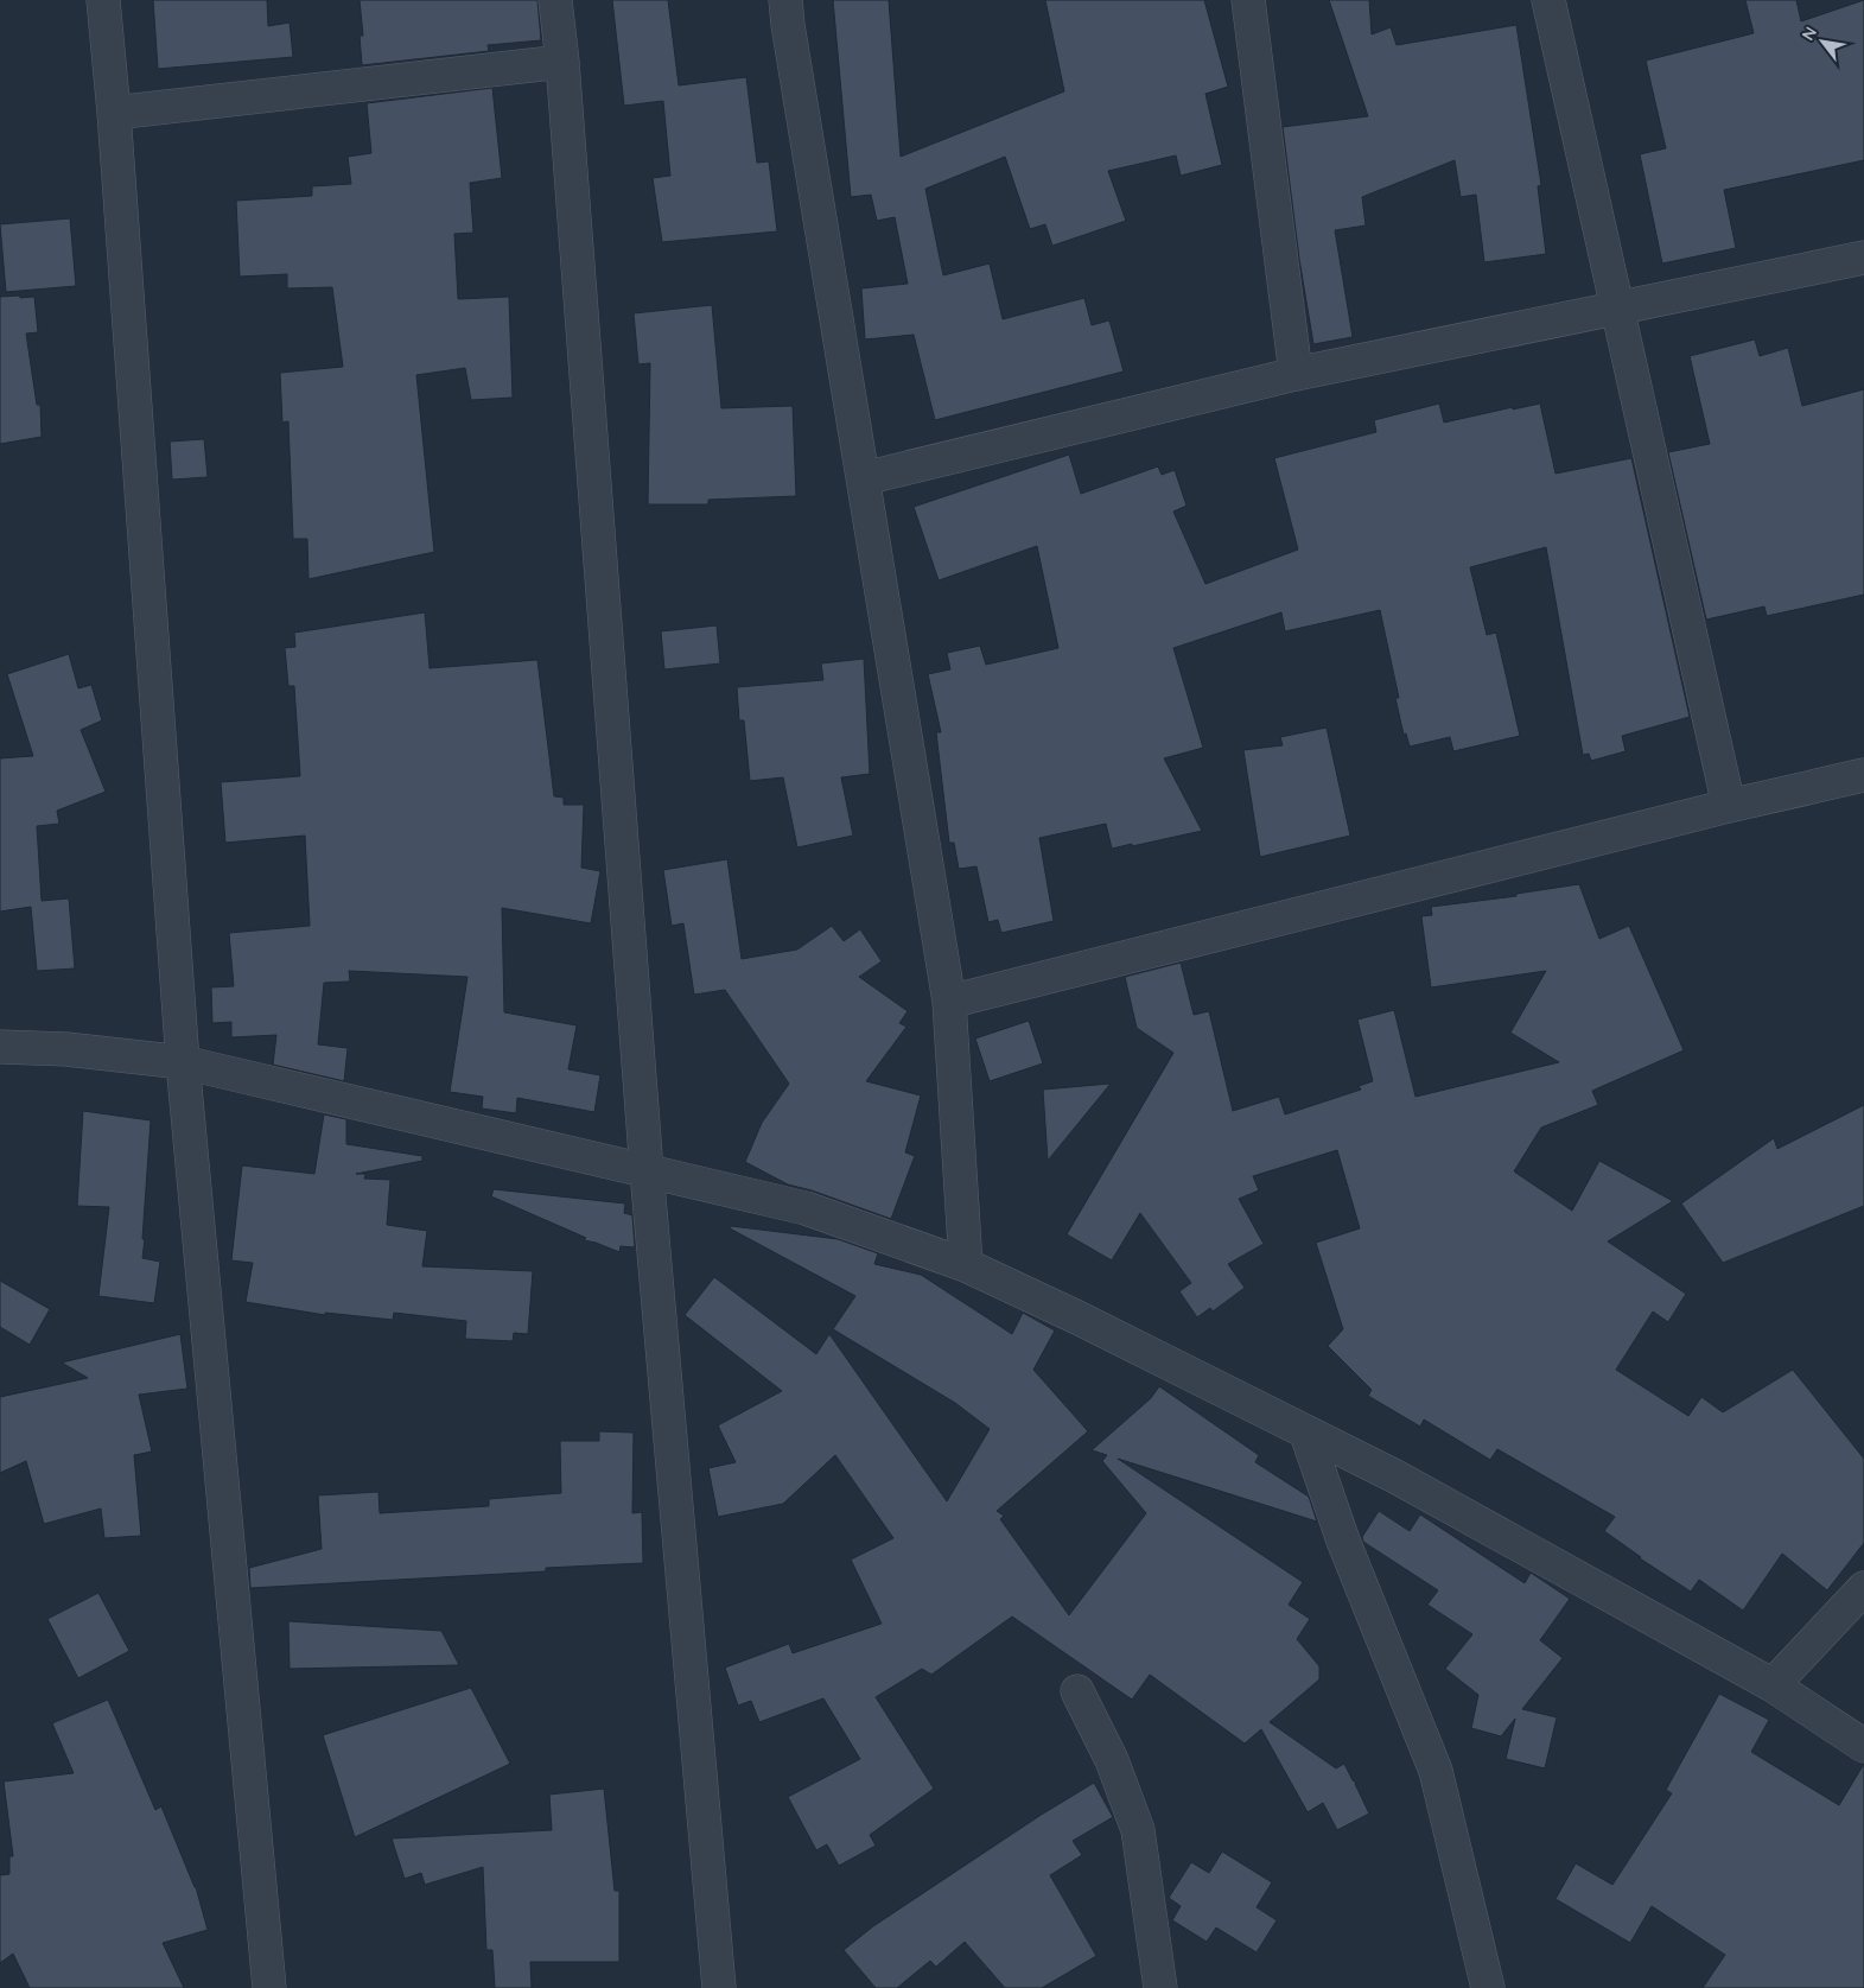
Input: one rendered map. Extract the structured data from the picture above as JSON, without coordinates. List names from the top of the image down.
{
  "north": "top left"
}
